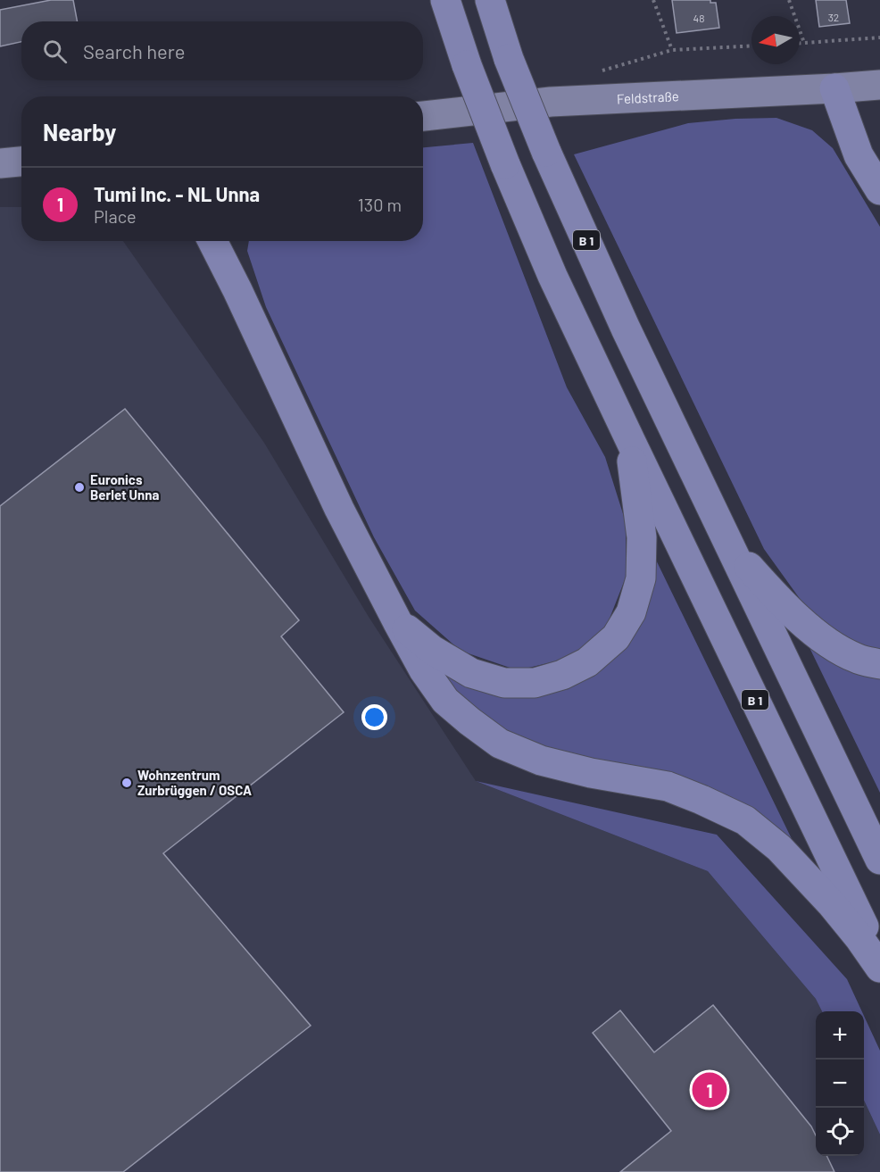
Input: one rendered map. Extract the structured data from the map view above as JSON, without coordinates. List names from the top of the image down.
{
  "streets": {
    "main road": ["Feldstraße", "B 1"]
  },
  "places": ["Euronics Berlet Unna", "Wohnzentrum Zurbrüggen / OSCA"],
  "house_numbers": ["32", "48"],
  "north": "left",
  "page": {
    "search": "Search here",
    "heading": "Nearby",
    "list": [
      {
        "mark": "1",
        "name": "Tumi Inc. - NL Unna",
        "note": "Place",
        "value": "130 m"
      }
    ],
    "map_buttons": ["+", "−"],
    "pins": "1"
  }
}
